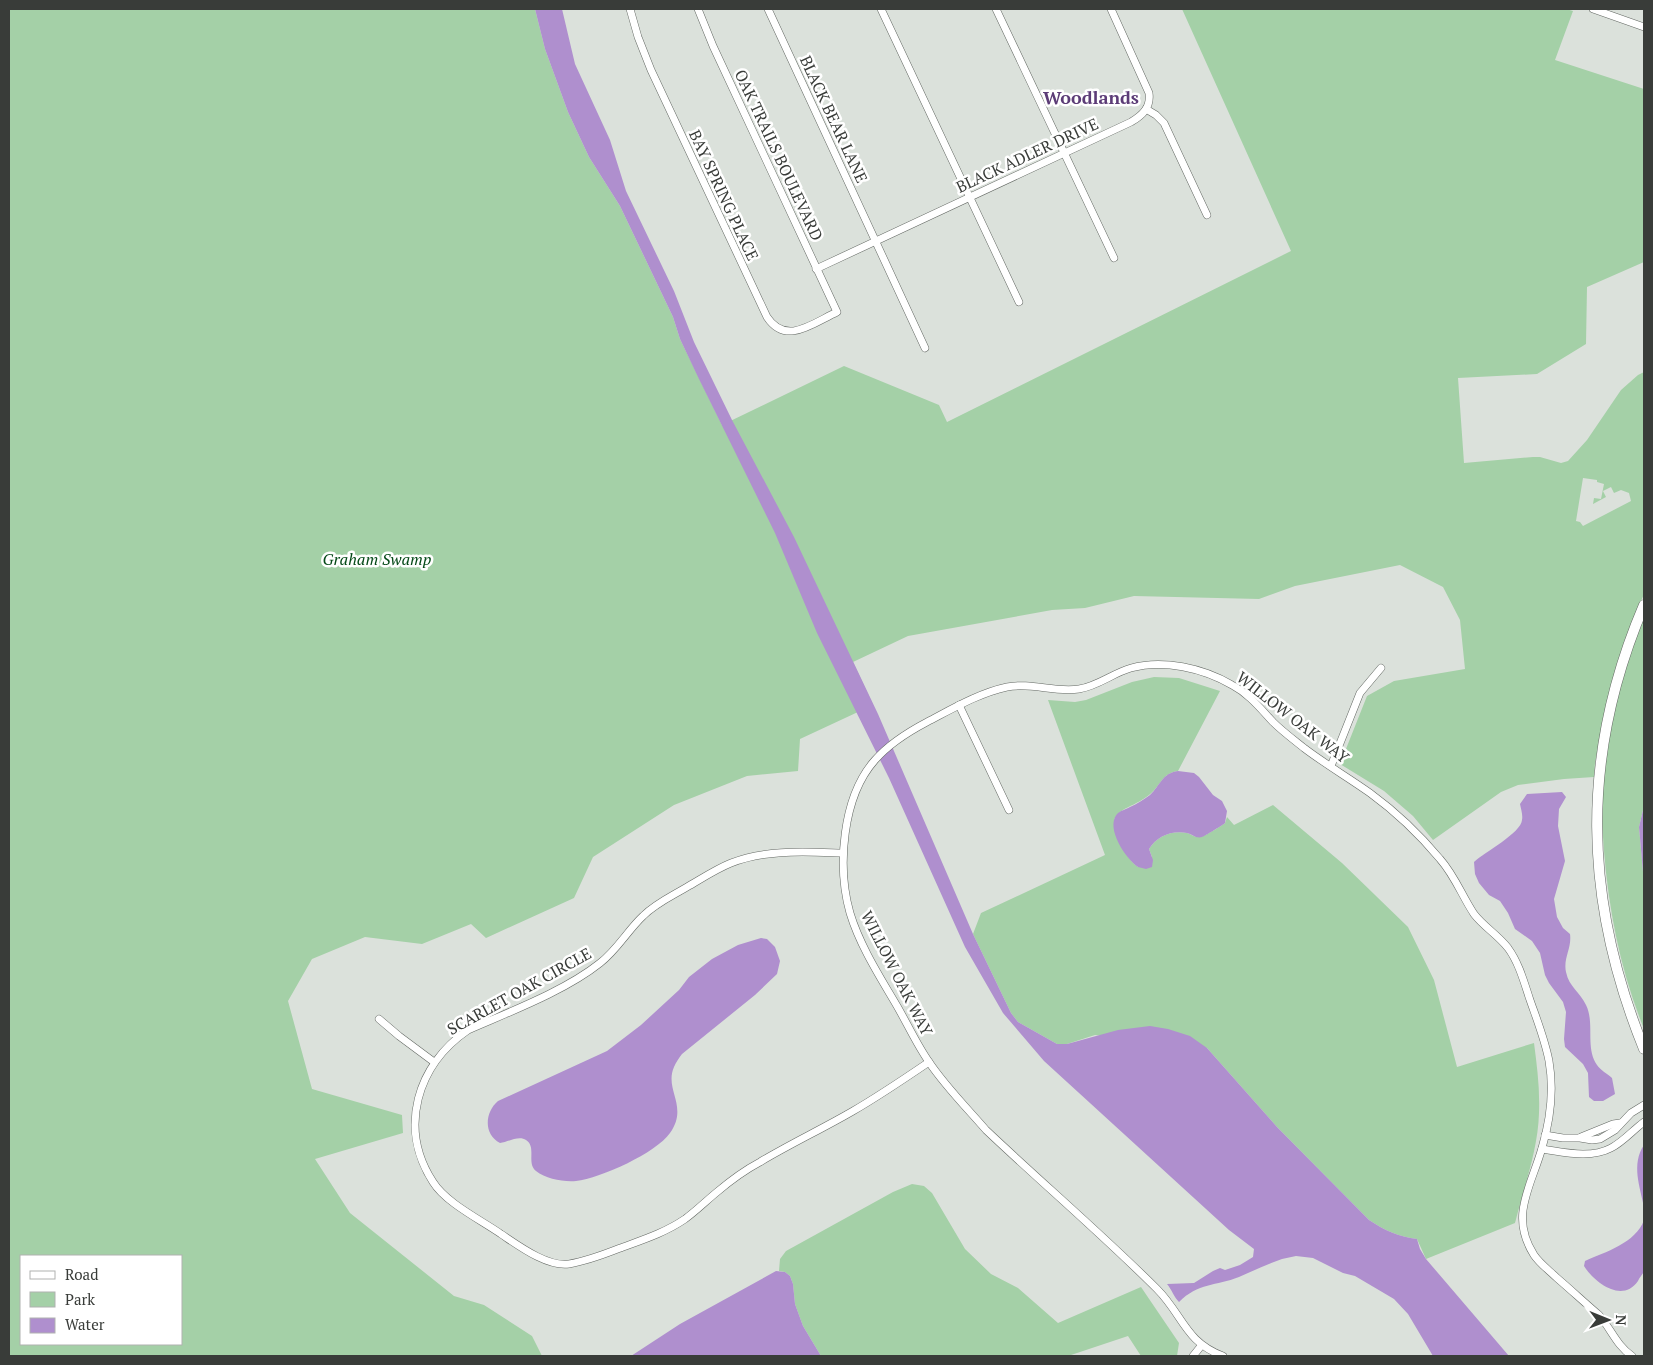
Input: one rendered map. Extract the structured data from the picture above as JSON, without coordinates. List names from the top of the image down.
{
  "streets": {
    "street": [
      "BLACK BEAR LANE",
      "OAK TRAILS BOULEVARD",
      "BLACK ADLER DRIVE",
      "BAY SPRING PLACE",
      "WILLOW OAK WAY",
      "SCARLET OAK CIRCLE"
    ]
  },
  "crossings": [
    ["BLACK BEAR LANE", "BLACK ADLER DRIVE"],
    ["OAK TRAILS BOULEVARD", "BLACK ADLER DRIVE"],
    ["OAK TRAILS BOULEVARD", "BAY SPRING PLACE"],
    ["WILLOW OAK WAY", "SCARLET OAK CIRCLE"]
  ],
  "districts": ["Woodlands"],
  "parks": ["Graham Swamp"],
  "legend": ["Road", "Park", "Water"],
  "north": "right"
}
